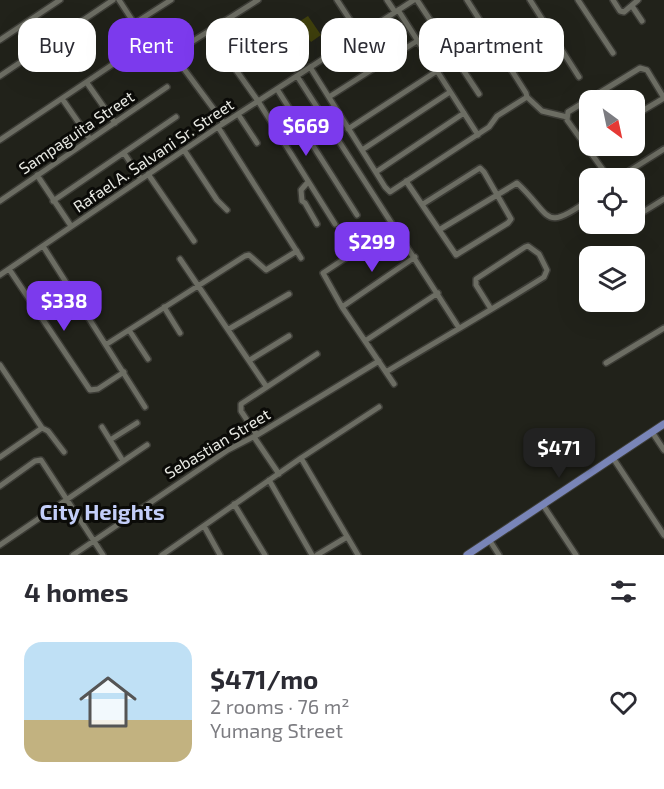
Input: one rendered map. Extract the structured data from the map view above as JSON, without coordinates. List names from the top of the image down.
{
  "streets": {
    "street": ["Sampaguita Street", "Rafael A. Salvani Sr. Street", "Sebastian Street"]
  },
  "districts": ["City Heights"],
  "north": "bottom right",
  "page": {
    "chip": [
      "Buy",
      "Rent",
      "Filters",
      "New",
      "Apartment"
    ],
    "price": [
      "$669",
      "$299",
      "$338",
      "$471"
    ],
    "heading": "4 homes",
    "list": [
      {
        "name": "$471/mo",
        "note": "2 rooms · 76 m² · Yumang Street"
      }
    ]
  }
}
